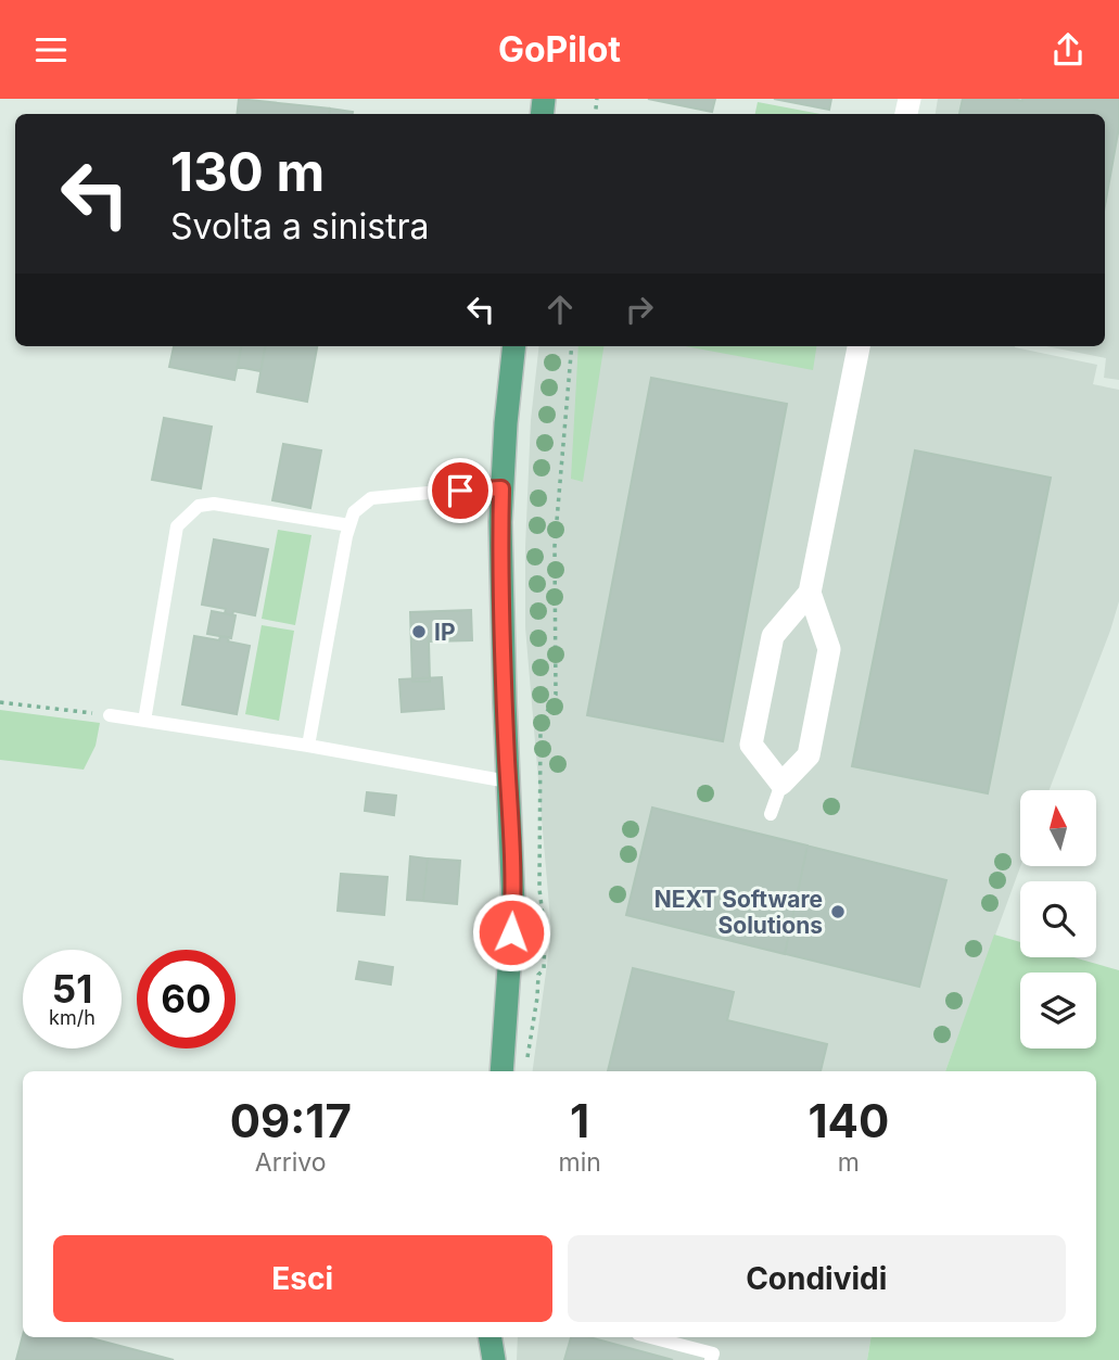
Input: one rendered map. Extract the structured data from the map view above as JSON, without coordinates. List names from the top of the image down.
{
  "places": ["IP", "NEXT Software Solutions"],
  "north": "top",
  "page": {
    "header": "GoPilot",
    "turn": ["130 m", "Svolta a sinistra"],
    "speed": "51 km/h",
    "limit": "60",
    "eta": [
      "09:17",
      "Arrivo",
      "1",
      "min",
      "140",
      "m"
    ],
    "buttons": ["Esci", "Condividi"]
  }
}
